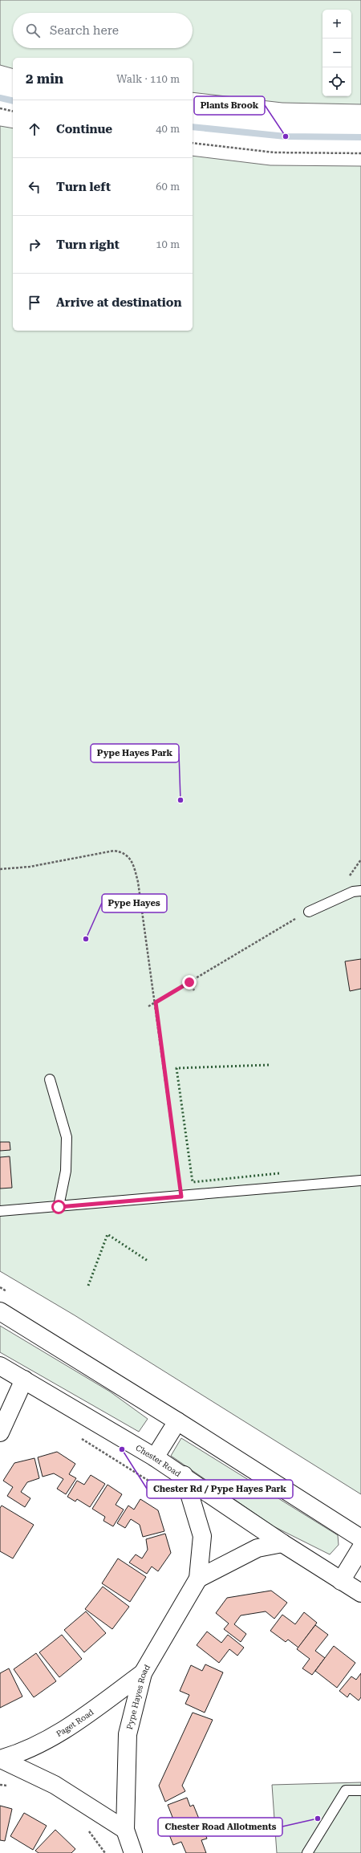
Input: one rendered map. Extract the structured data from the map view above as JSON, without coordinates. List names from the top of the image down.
{
  "streets": {
    "main road": ["Chester Road", "Pype Hayes Road", "Paget Road"]
  },
  "crossings": [
    ["Chester Road", "Pype Hayes Road"],
    ["Pype Hayes Road", "Paget Road"]
  ],
  "places": [
    "Plants Brook",
    "Pype Hayes Park",
    "Pype Hayes",
    "Chester Rd / Pype Hayes Park",
    "Chester Road Allotments"
  ],
  "page": {
    "map_buttons": ["+", "−"],
    "search": "Search here",
    "heading": ["2 min", "Walk · 110 m"],
    "list": [
      ["Continue", "40 m"],
      ["Turn left", "60 m"],
      ["Turn right", "10 m"],
      "Arrive at destination"
    ]
  }
}
